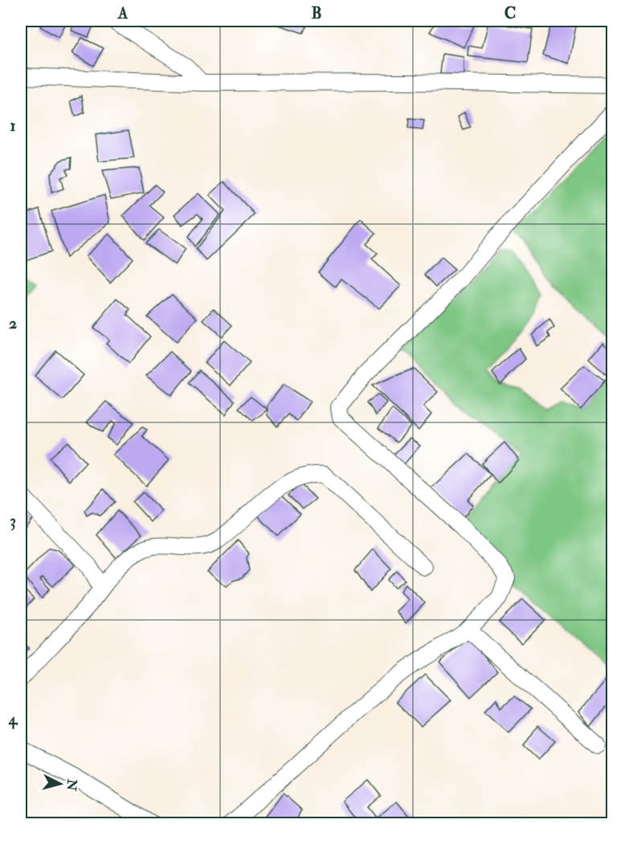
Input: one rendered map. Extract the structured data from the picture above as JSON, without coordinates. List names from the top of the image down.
{
  "north": "right",
  "grid": {
    "columns": ["A", "B", "C"],
    "rows": [
      "1",
      "2",
      "3",
      "4"
    ]
  }
}
